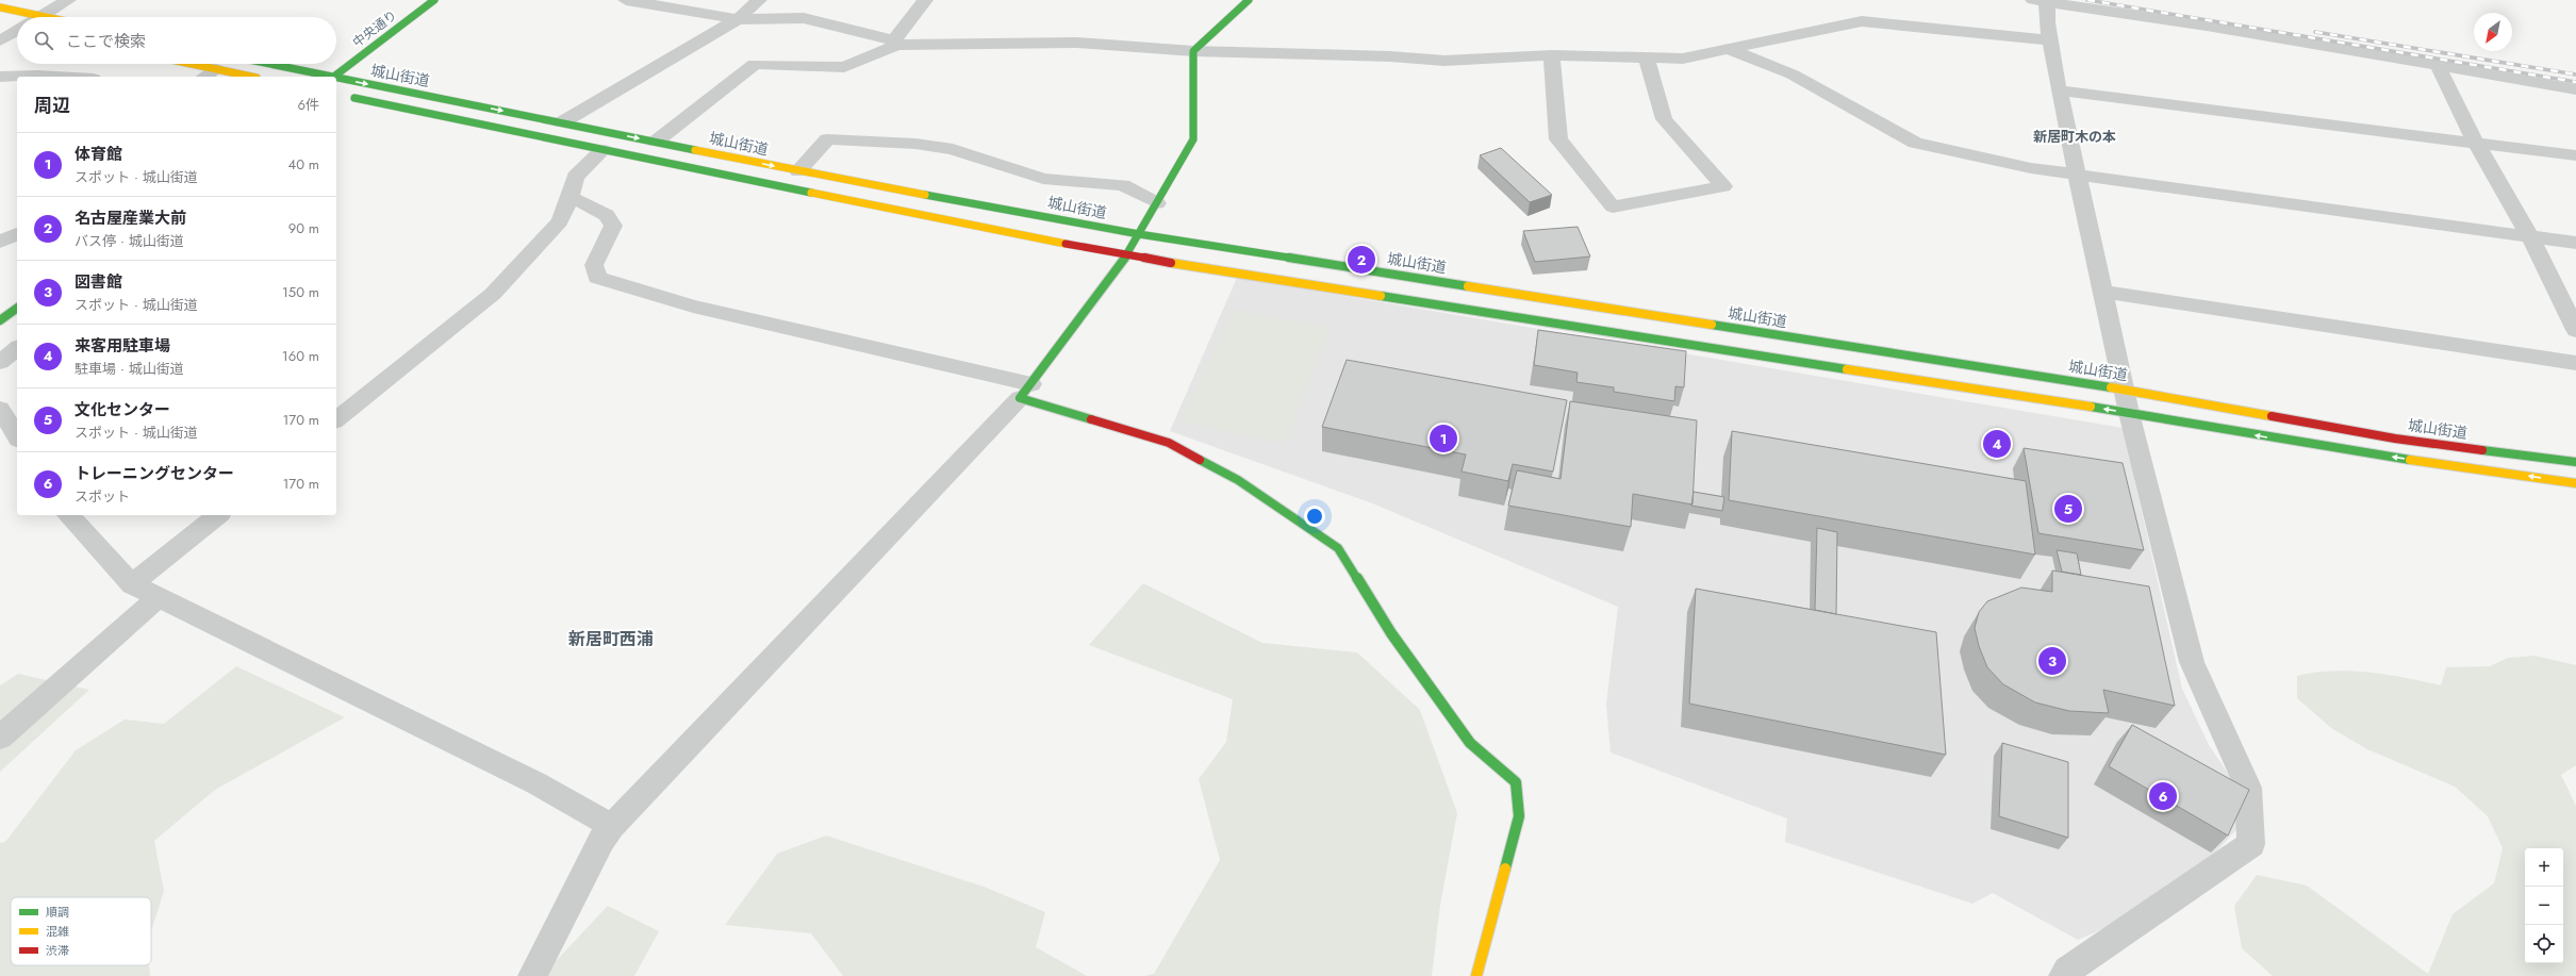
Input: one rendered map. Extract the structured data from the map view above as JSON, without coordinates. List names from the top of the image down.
{
  "streets": {
    "street": ["中央通り", "城山街道"]
  },
  "districts": ["新居町木の本", "新居町西浦"],
  "legend": ["順調", "混雑", "渋滞"],
  "north": "bottom left",
  "page": {
    "search": "ここで検索",
    "heading": ["周辺", "6件"],
    "list": [
      {
        "mark": "1",
        "name": "体育館",
        "note": "スポット · 城山街道",
        "value": "40 m"
      },
      {
        "mark": "2",
        "name": "名古屋産業大前",
        "note": "バス停 · 城山街道",
        "value": "90 m"
      },
      {
        "mark": "3",
        "name": "図書館",
        "note": "スポット · 城山街道",
        "value": "150 m"
      },
      {
        "mark": "4",
        "name": "来客用駐車場",
        "note": "駐車場 · 城山街道",
        "value": "160 m"
      },
      {
        "mark": "5",
        "name": "文化センター",
        "note": "スポット · 城山街道",
        "value": "170 m"
      },
      {
        "mark": "6",
        "name": "トレーニングセンター",
        "note": "スポット",
        "value": "170 m"
      }
    ],
    "pins": [
      "2",
      "1",
      "4",
      "5",
      "3",
      "6"
    ],
    "map_buttons": ["+", "−"]
  }
}
